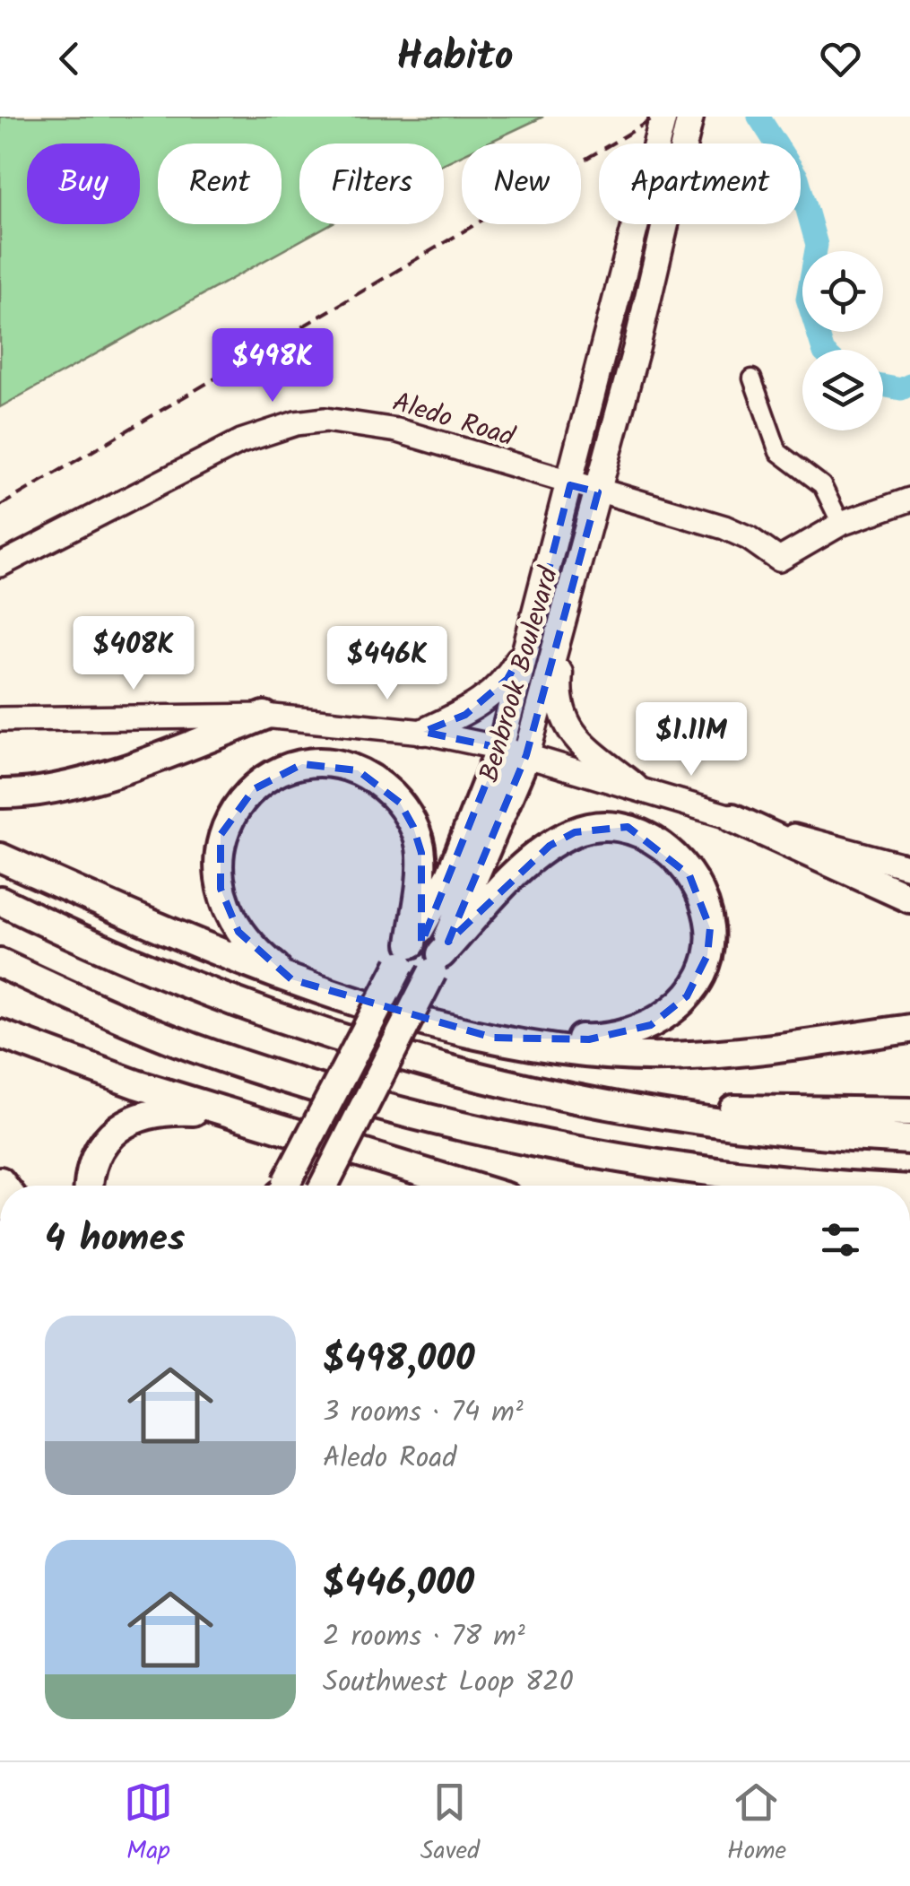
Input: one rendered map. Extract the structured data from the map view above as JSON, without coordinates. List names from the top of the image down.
{
  "streets": {
    "highway": ["Benbrook Boulevard"],
    "street": ["Aledo Road"]
  },
  "crossings": [
    ["Aledo Road", "Benbrook Boulevard"]
  ],
  "page": {
    "header": "Habito",
    "chip": [
      "Buy",
      "Rent",
      "Filters",
      "New",
      "Apartment"
    ],
    "price": [
      "$498K",
      "$408K",
      "$446K",
      "$1.11M"
    ],
    "heading": "4 homes",
    "list": [
      {
        "name": "$498,000",
        "note": "3 rooms · 74 m² · Aledo Road"
      },
      {
        "name": "$446,000",
        "note": "2 rooms · 78 m² · Southwest Loop 820"
      }
    ],
    "tabs": ["Map", "Saved", "Home"]
  }
}
